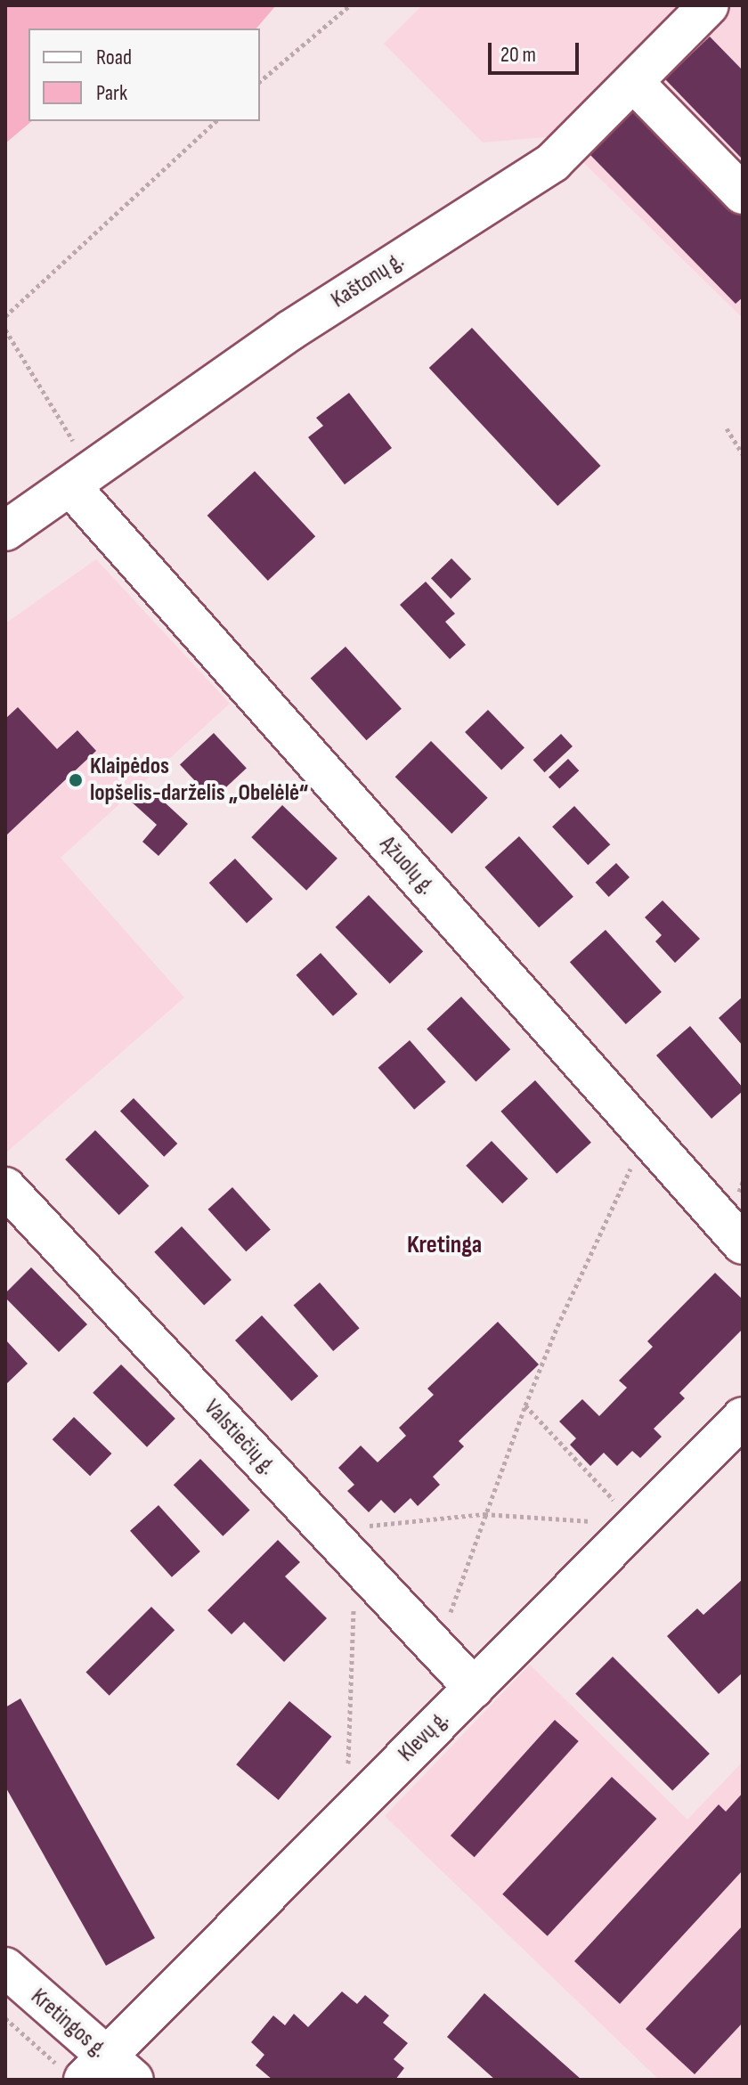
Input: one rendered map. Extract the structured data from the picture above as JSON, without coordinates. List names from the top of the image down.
{
  "streets": {
    "street": [
      "Kaštonų g.",
      "Ąžuolų g.",
      "Valstiečių g.",
      "Klevų g.",
      "Kretingos g."
    ]
  },
  "crossings": [
    ["Kaštonų g.", "Ąžuolų g."],
    ["Valstiečių g.", "Klevų g."],
    ["Klevų g.", "Kretingos g."]
  ],
  "districts": ["Kretinga"],
  "places": ["Klaipėdos lopšelis-darželis „Obelėlė“"],
  "legend": ["Road", "Park"],
  "scale_bar": "20 m"
}
